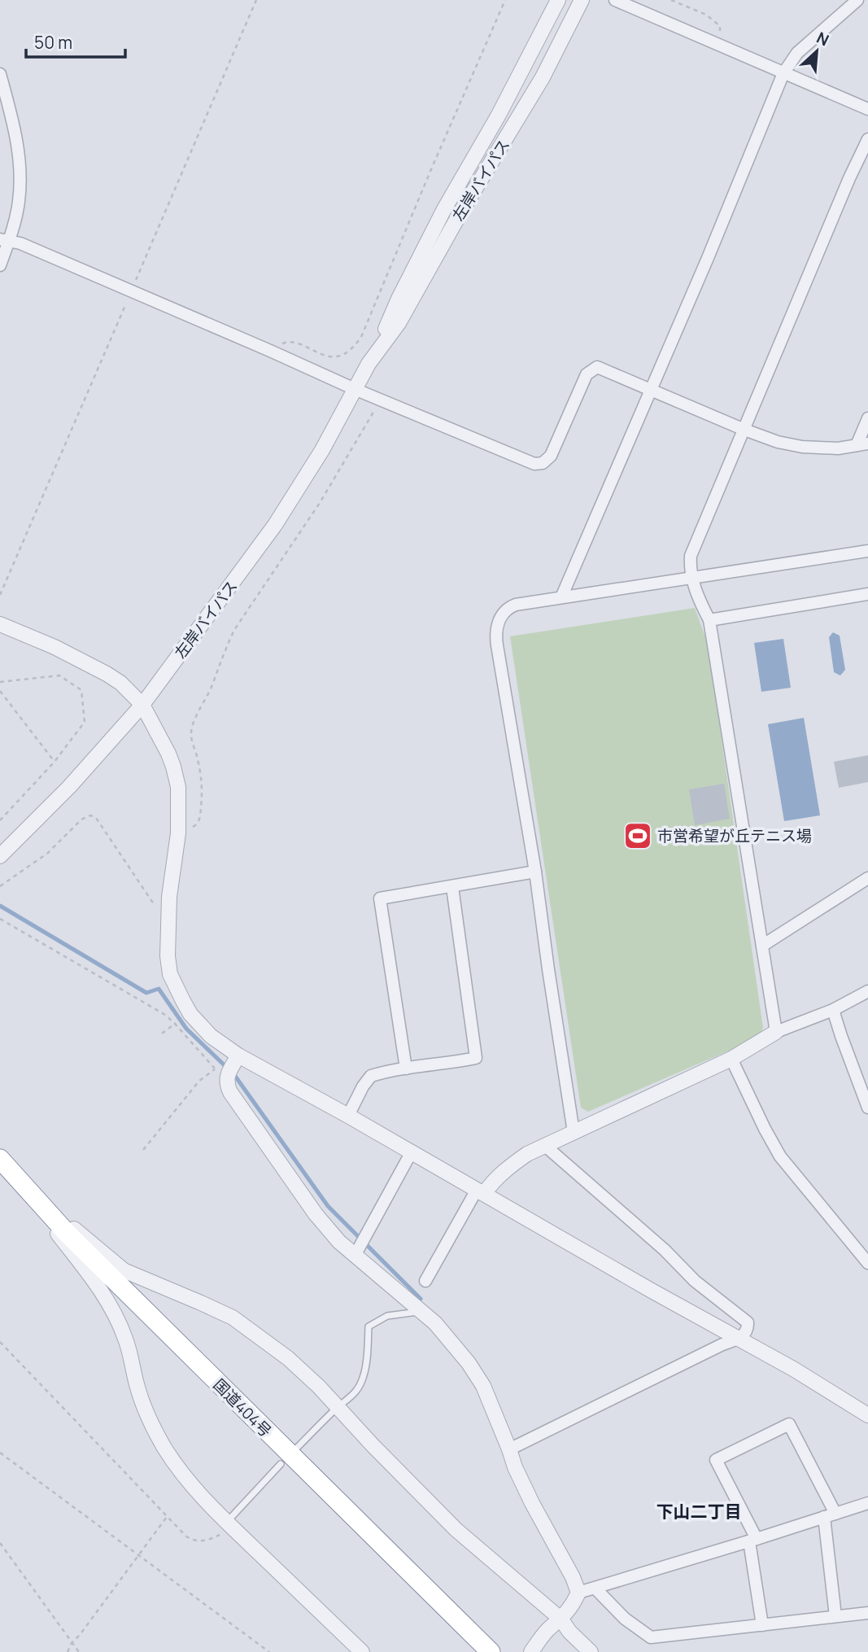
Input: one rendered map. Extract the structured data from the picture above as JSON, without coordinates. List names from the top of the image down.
{
  "streets": {
    "highway": ["国道404号"],
    "street": ["左岸バイパス"]
  },
  "districts": ["下山二丁目"],
  "places": {
    "sports": ["市営希望が丘テニス場"]
  },
  "scale_bar": "50 m",
  "north": "top right"
}
